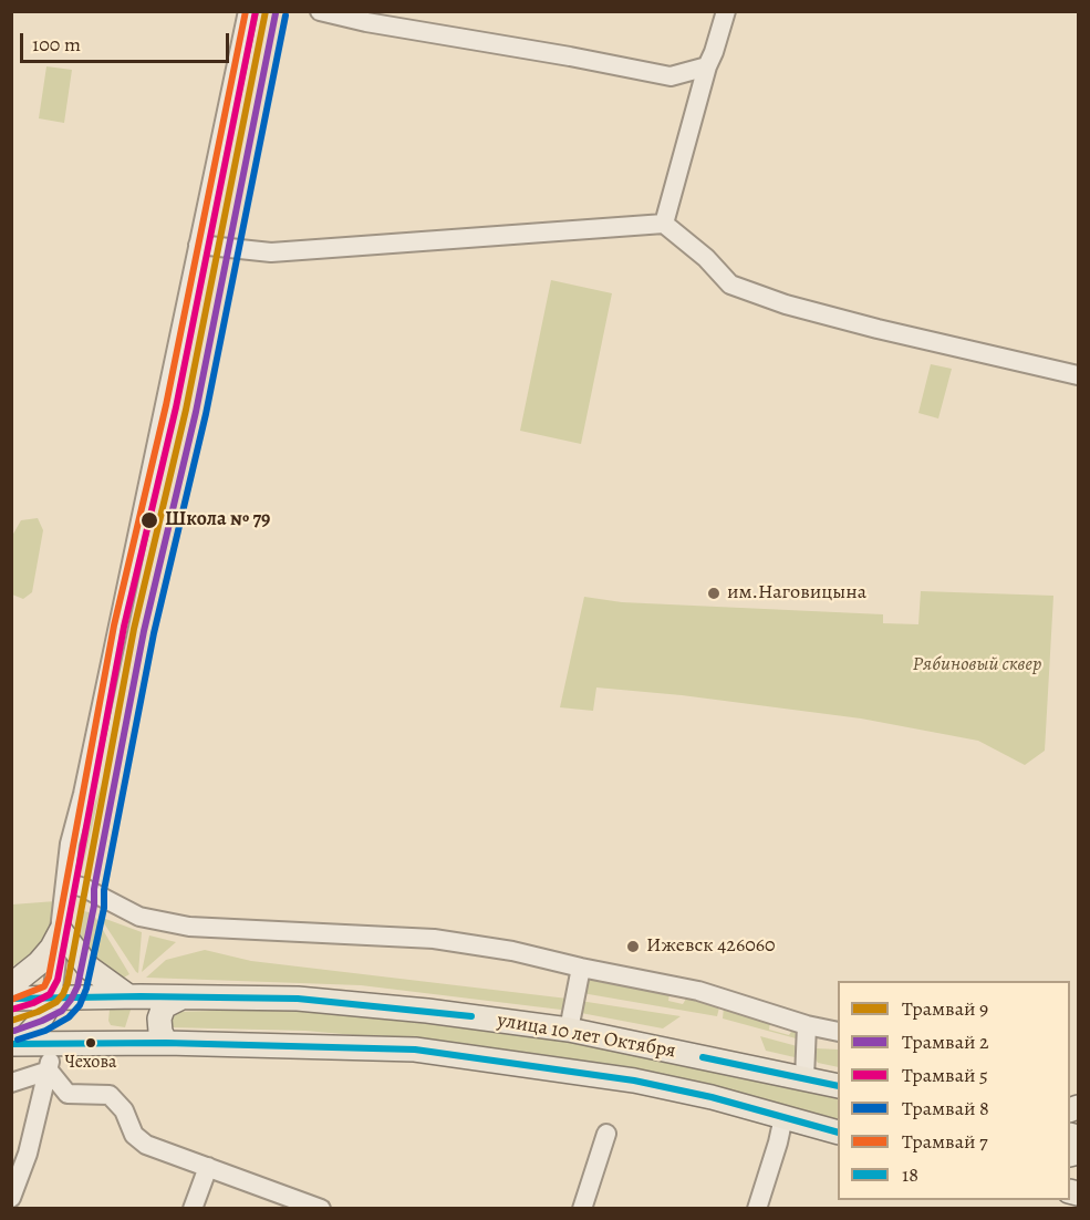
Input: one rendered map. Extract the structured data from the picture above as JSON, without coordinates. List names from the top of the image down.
{
  "streets": {
    "main road": ["улица 10 лет Октября"]
  },
  "parks": ["Рябиновый сквер"],
  "places": [
    "Школа № 79",
    "им.Наговицына",
    "Ижевск 426060",
    "Чехова"
  ],
  "lines": [
    "tram line 9",
    "tram line 5",
    "tram line 7",
    "tram line 2",
    "tram line 8",
    "transit line 18"
  ],
  "legend": [
    "Трамвай 9",
    "Трамвай 2",
    "Трамвай 5",
    "Трамвай 8",
    "Трамвай 7",
    "18"
  ],
  "scale_bar": "100 m"
}
